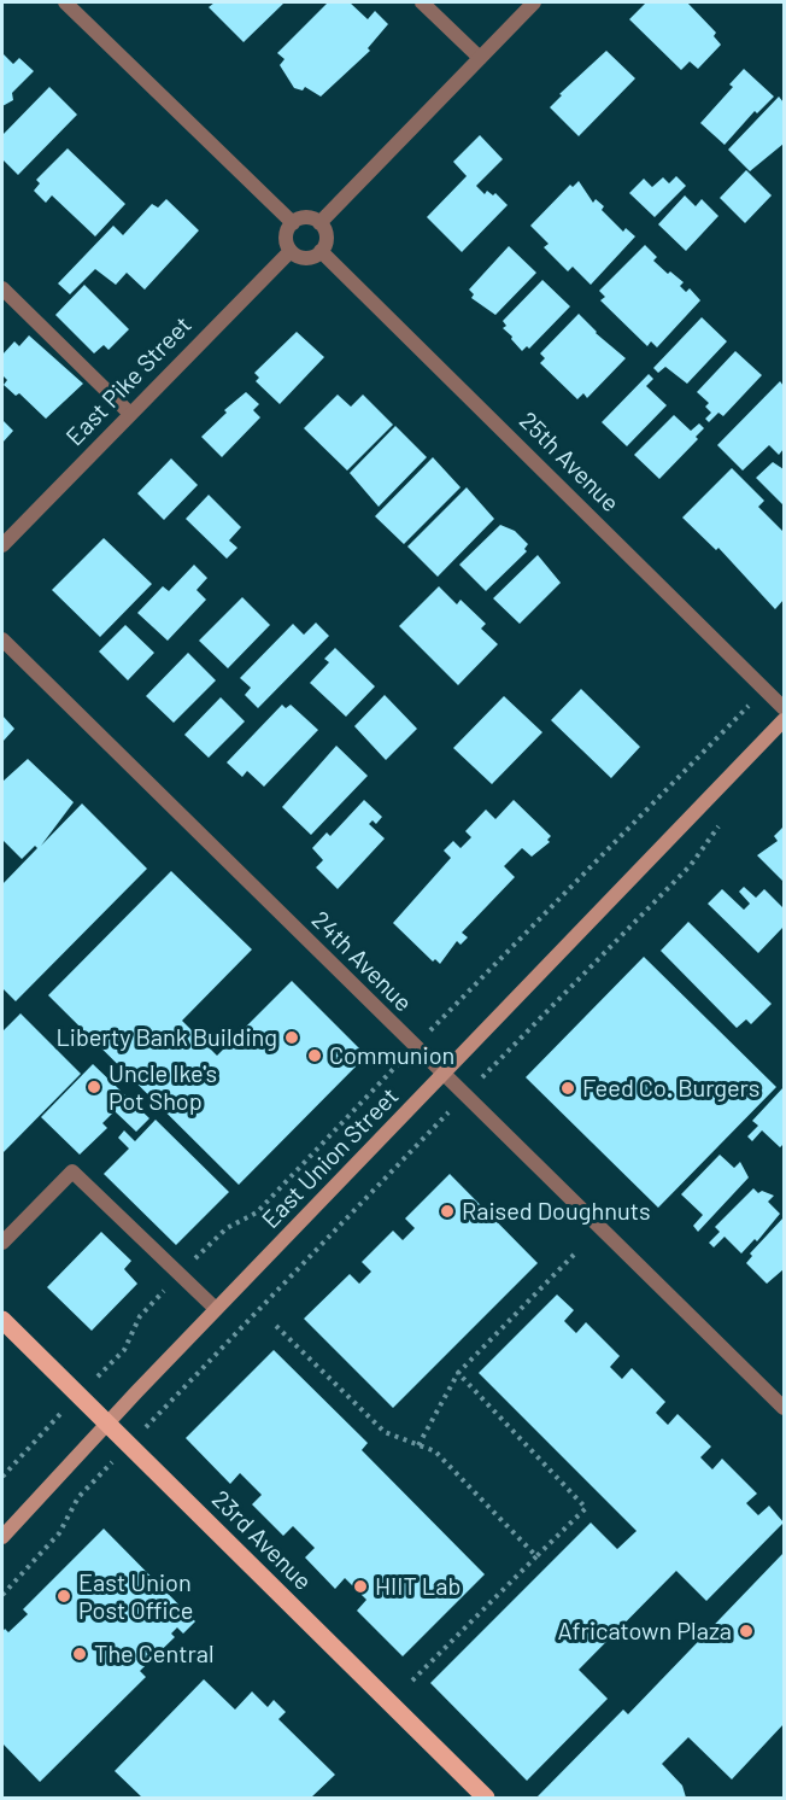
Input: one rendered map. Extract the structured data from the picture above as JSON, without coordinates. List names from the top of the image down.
{
  "streets": {
    "main road": ["East Union Street", "23rd Avenue"],
    "street": ["East Pike Street", "25th Avenue", "24th Avenue"]
  },
  "crossings": [
    ["East Pike Street", "25th Avenue"],
    ["24th Avenue", "East Union Street"],
    ["East Union Street", "23rd Avenue"]
  ],
  "places": [
    "Liberty Bank Building",
    "Communion",
    "Uncle Ike's Pot Shop",
    "Feed Co. Burgers",
    "Raised Doughnuts",
    "HIIT Lab",
    "East Union Post Office",
    "Africatown Plaza",
    "The Central"
  ]
}
